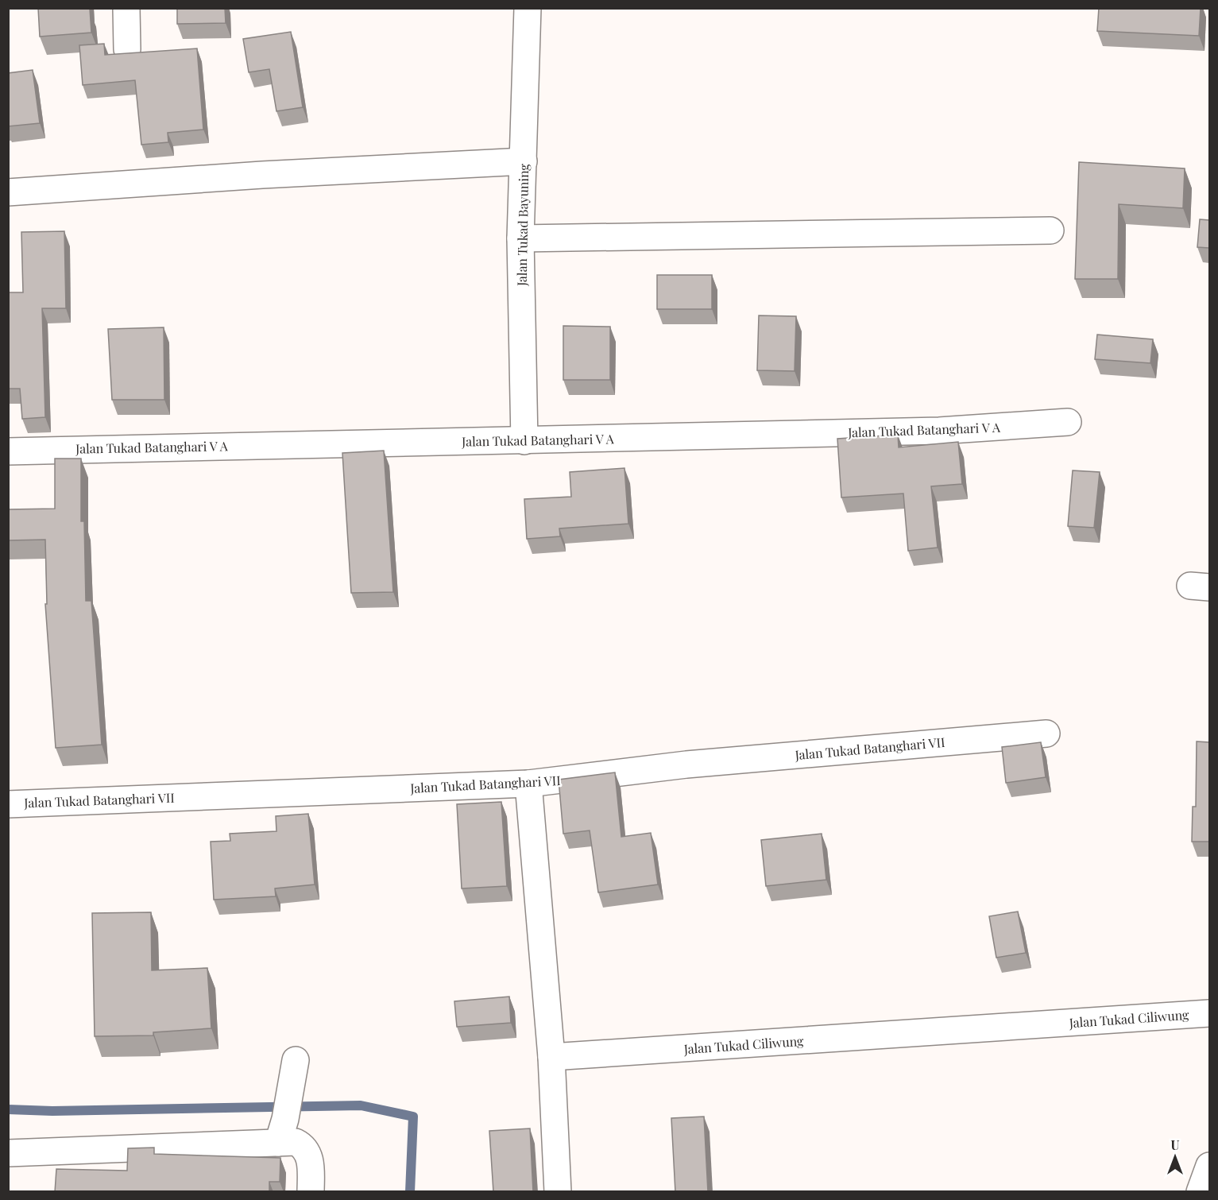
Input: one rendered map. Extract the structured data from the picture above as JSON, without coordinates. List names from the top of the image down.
{
  "streets": {
    "street": [
      "Jalan Tukad Bayuning",
      "Jalan Tukad Batanghari V A",
      "Jalan Tukad Batanghari VII",
      "Jalan Tukad Ciliwung"
    ]
  },
  "crossings": [
    ["Jalan Tukad Bayuning", "Jalan Tukad Batanghari V A"]
  ],
  "north": "top"
}
